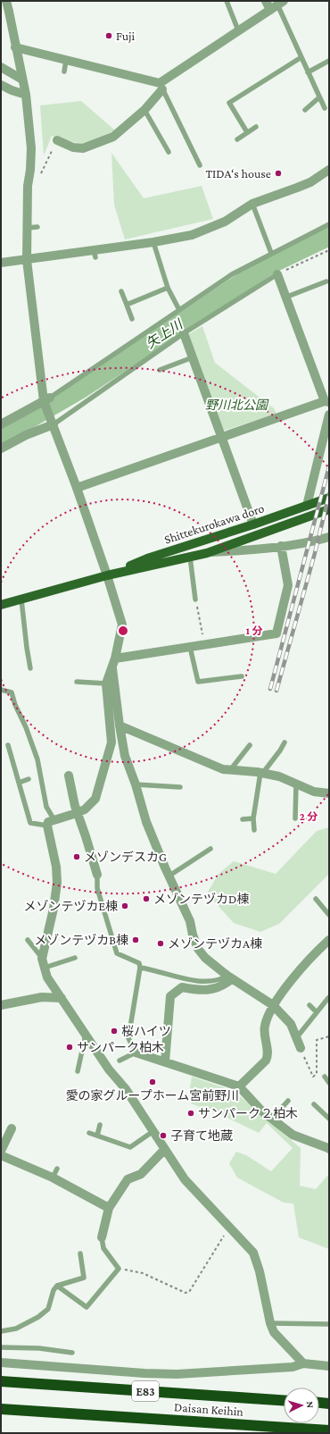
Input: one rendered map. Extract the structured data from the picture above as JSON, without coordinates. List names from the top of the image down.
{
  "streets": {
    "highway": ["E83", "Daisan Keihin"],
    "main road": ["Shittekurokawa doro"]
  },
  "water": ["矢上川"],
  "parks": ["野川北公園"],
  "places": [
    "Fuji",
    "TIDA‘s house",
    "メゾンデスカG",
    "メゾンテヅカD棟",
    "メゾンテヅカE棟",
    "メゾンテヅカB棟",
    "メゾンテヅカA棟",
    "桜ハイツ",
    "サンパーク柏木",
    "愛の家グループホーム宮前野川",
    "サンパーク２柏木",
    "子育て地蔵"
  ],
  "north": "right",
  "rings": ["1 分", "2 分"]
}
